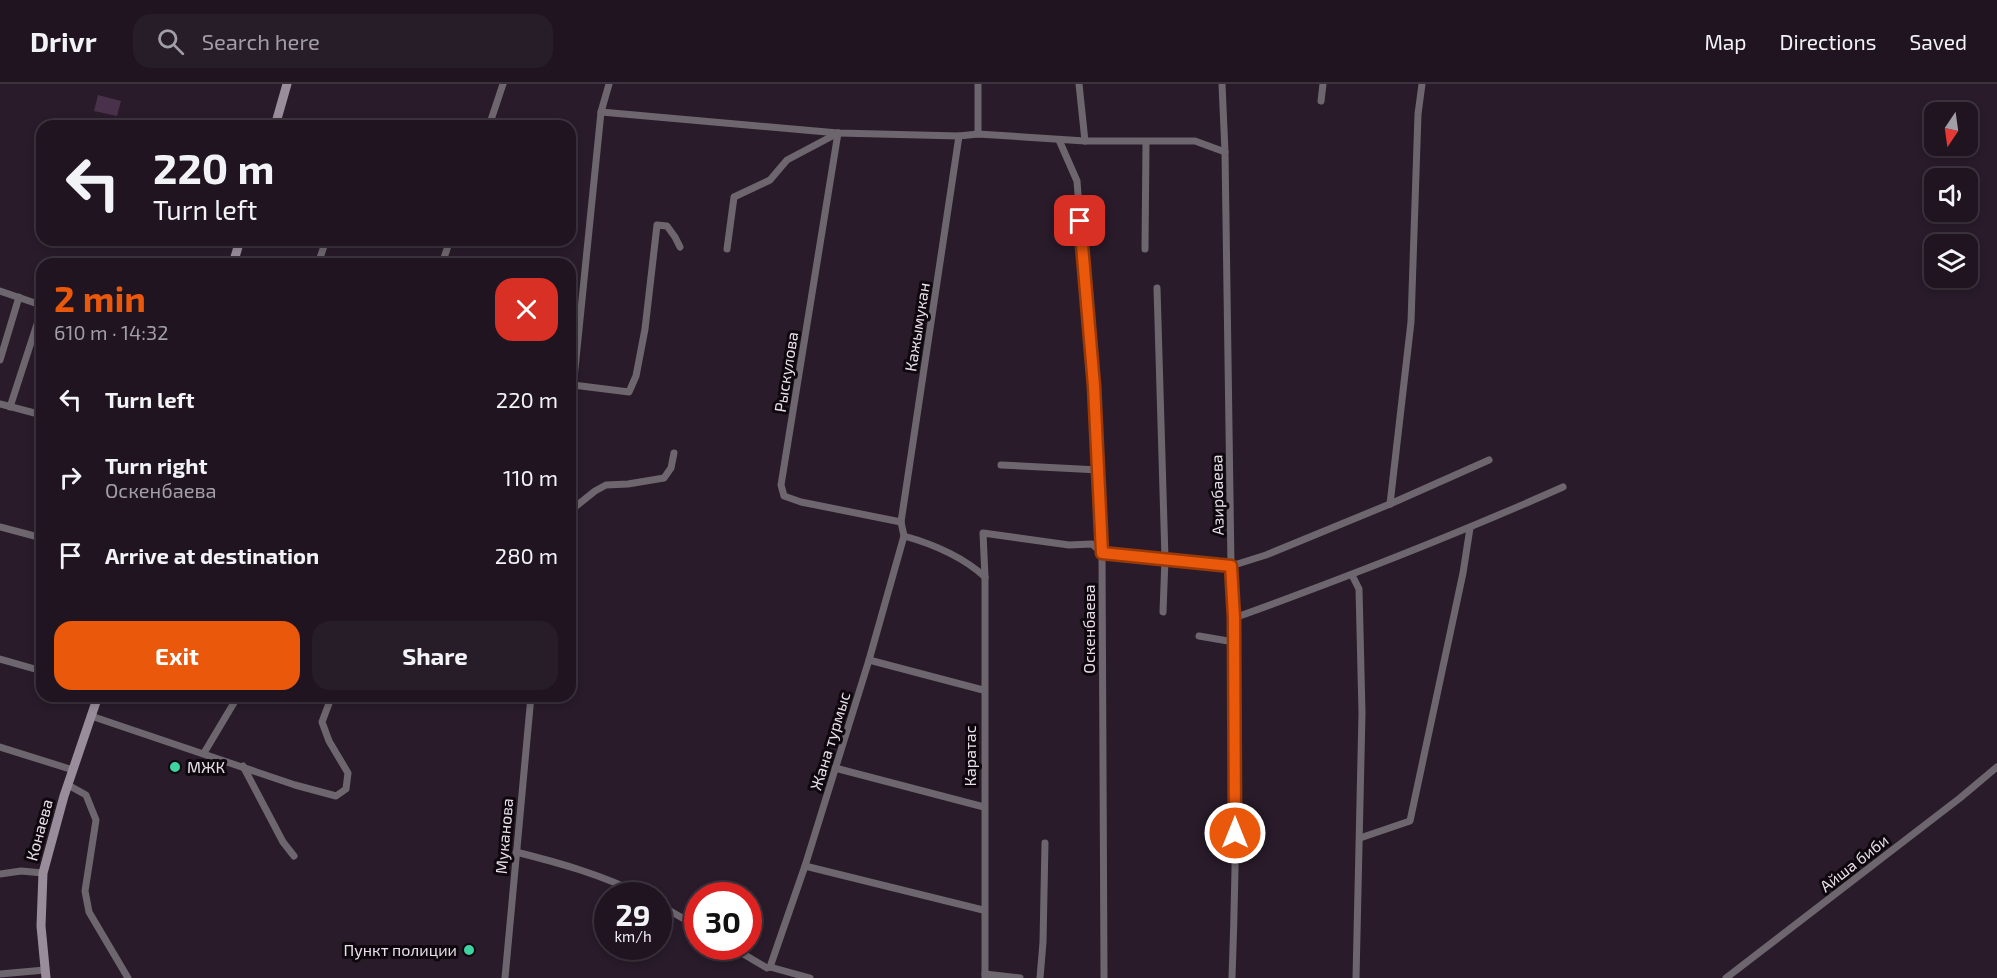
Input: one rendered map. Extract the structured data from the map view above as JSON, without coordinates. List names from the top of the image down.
{
  "streets": {
    "main road": ["Конаева"],
    "street": [
      "Кажымукан",
      "Рыскулова",
      "Азирбаева",
      "Оскенбаева",
      "Жана турмыс",
      "Каратас",
      "Муканова",
      "Айша биби"
    ]
  },
  "crossings": [
    ["Кажымукан", "Рыскулова"],
    ["Кажымукан", "Жана турмыс"],
    ["Рыскулова", "Жана турмыс"],
    ["Оскенбаева", "Каратас"]
  ],
  "places": ["МЖК", "Пункт полиции"],
  "north": "bottom",
  "page": {
    "header": "Drivr",
    "search": "Search here",
    "nav": ["Map", "Directions", "Saved"],
    "turn": ["220 m", "Turn left"],
    "heading": ["2 min", "610 m · 14:32"],
    "list": [
      {
        "name": "Turn left",
        "value": "220 m"
      },
      {
        "name": "Turn right",
        "note": "Оскенбаева",
        "value": "110 m"
      },
      {
        "name": "Arrive at destination",
        "value": "280 m"
      }
    ],
    "buttons": ["Exit", "Share"],
    "speed": "29 km/h",
    "limit": "30"
  }
}
